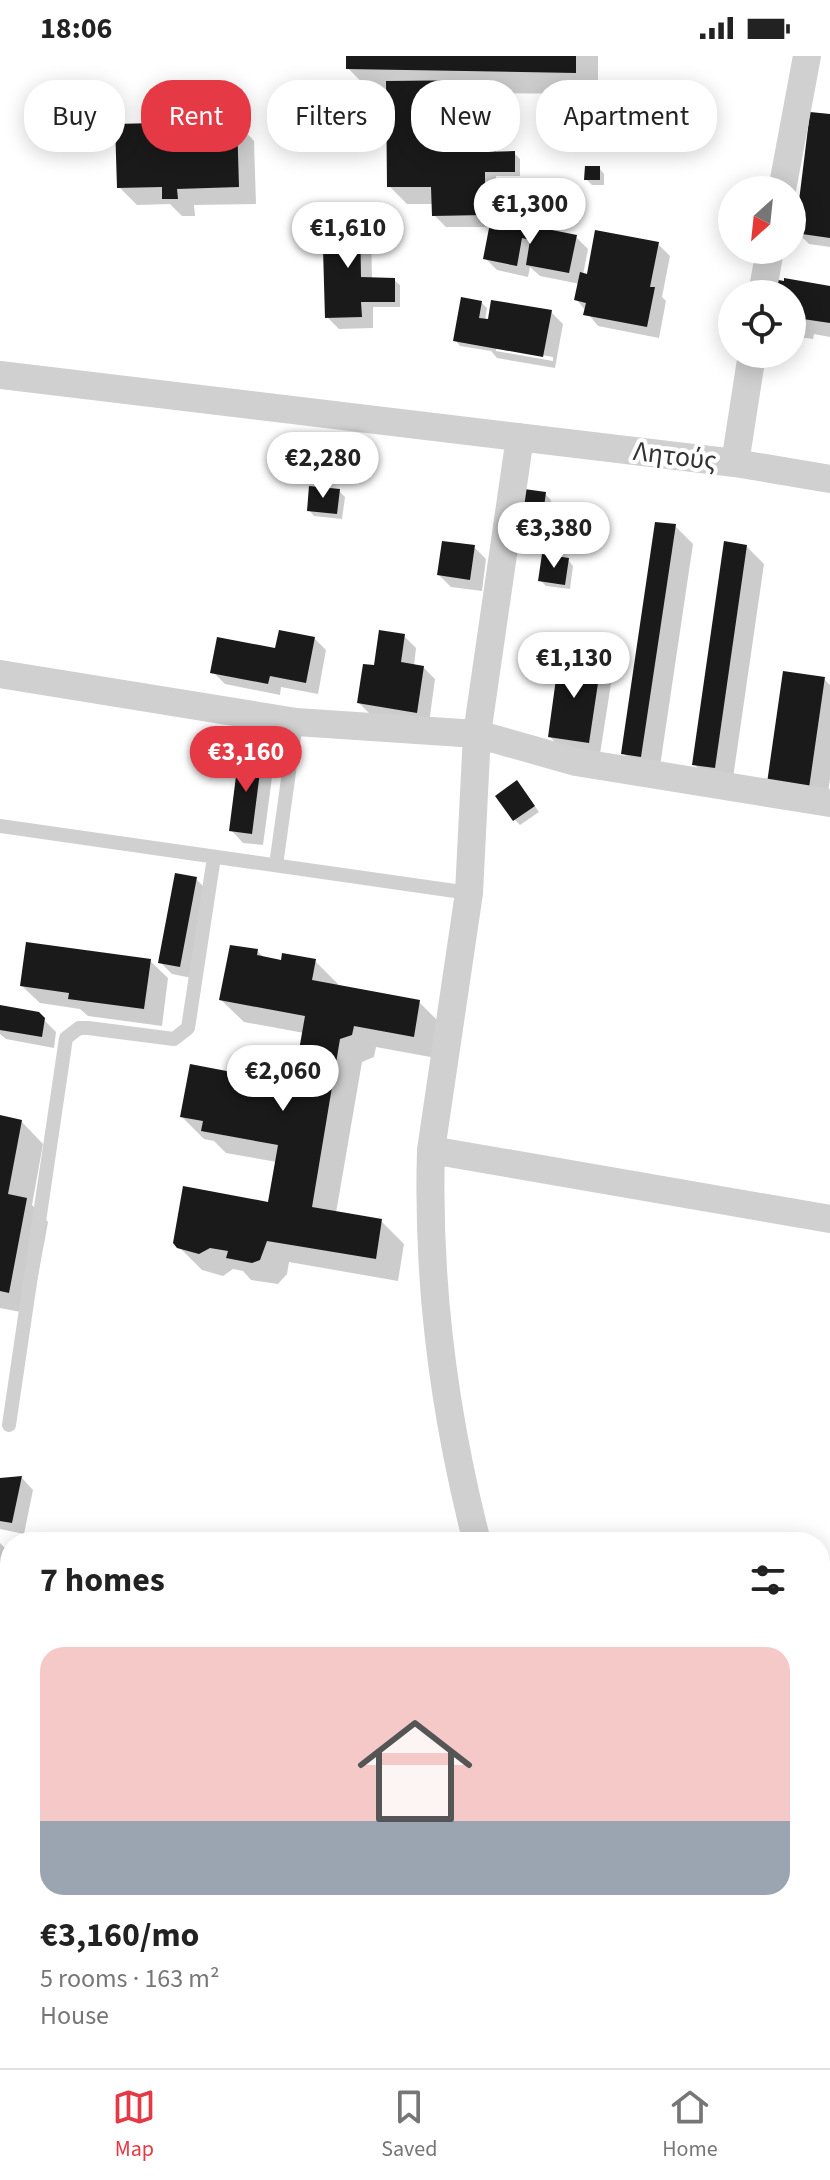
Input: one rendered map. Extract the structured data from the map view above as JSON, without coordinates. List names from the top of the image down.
{
  "streets": {
    "street": ["Λητούς"]
  },
  "north": "bottom left",
  "page": {
    "status": "18:06",
    "chip": [
      "Buy",
      "Rent",
      "Filters",
      "New",
      "Apartment"
    ],
    "price": [
      "€1,300",
      "€1,610",
      "€2,280",
      "€3,380",
      "€1,130",
      "€3,160",
      "€2,060"
    ],
    "heading": "7 homes",
    "list": [
      {
        "name": "€3,160/mo",
        "note": "5 rooms · 163 m² · House"
      }
    ],
    "tabs": ["Map", "Saved", "Home"]
  }
}
